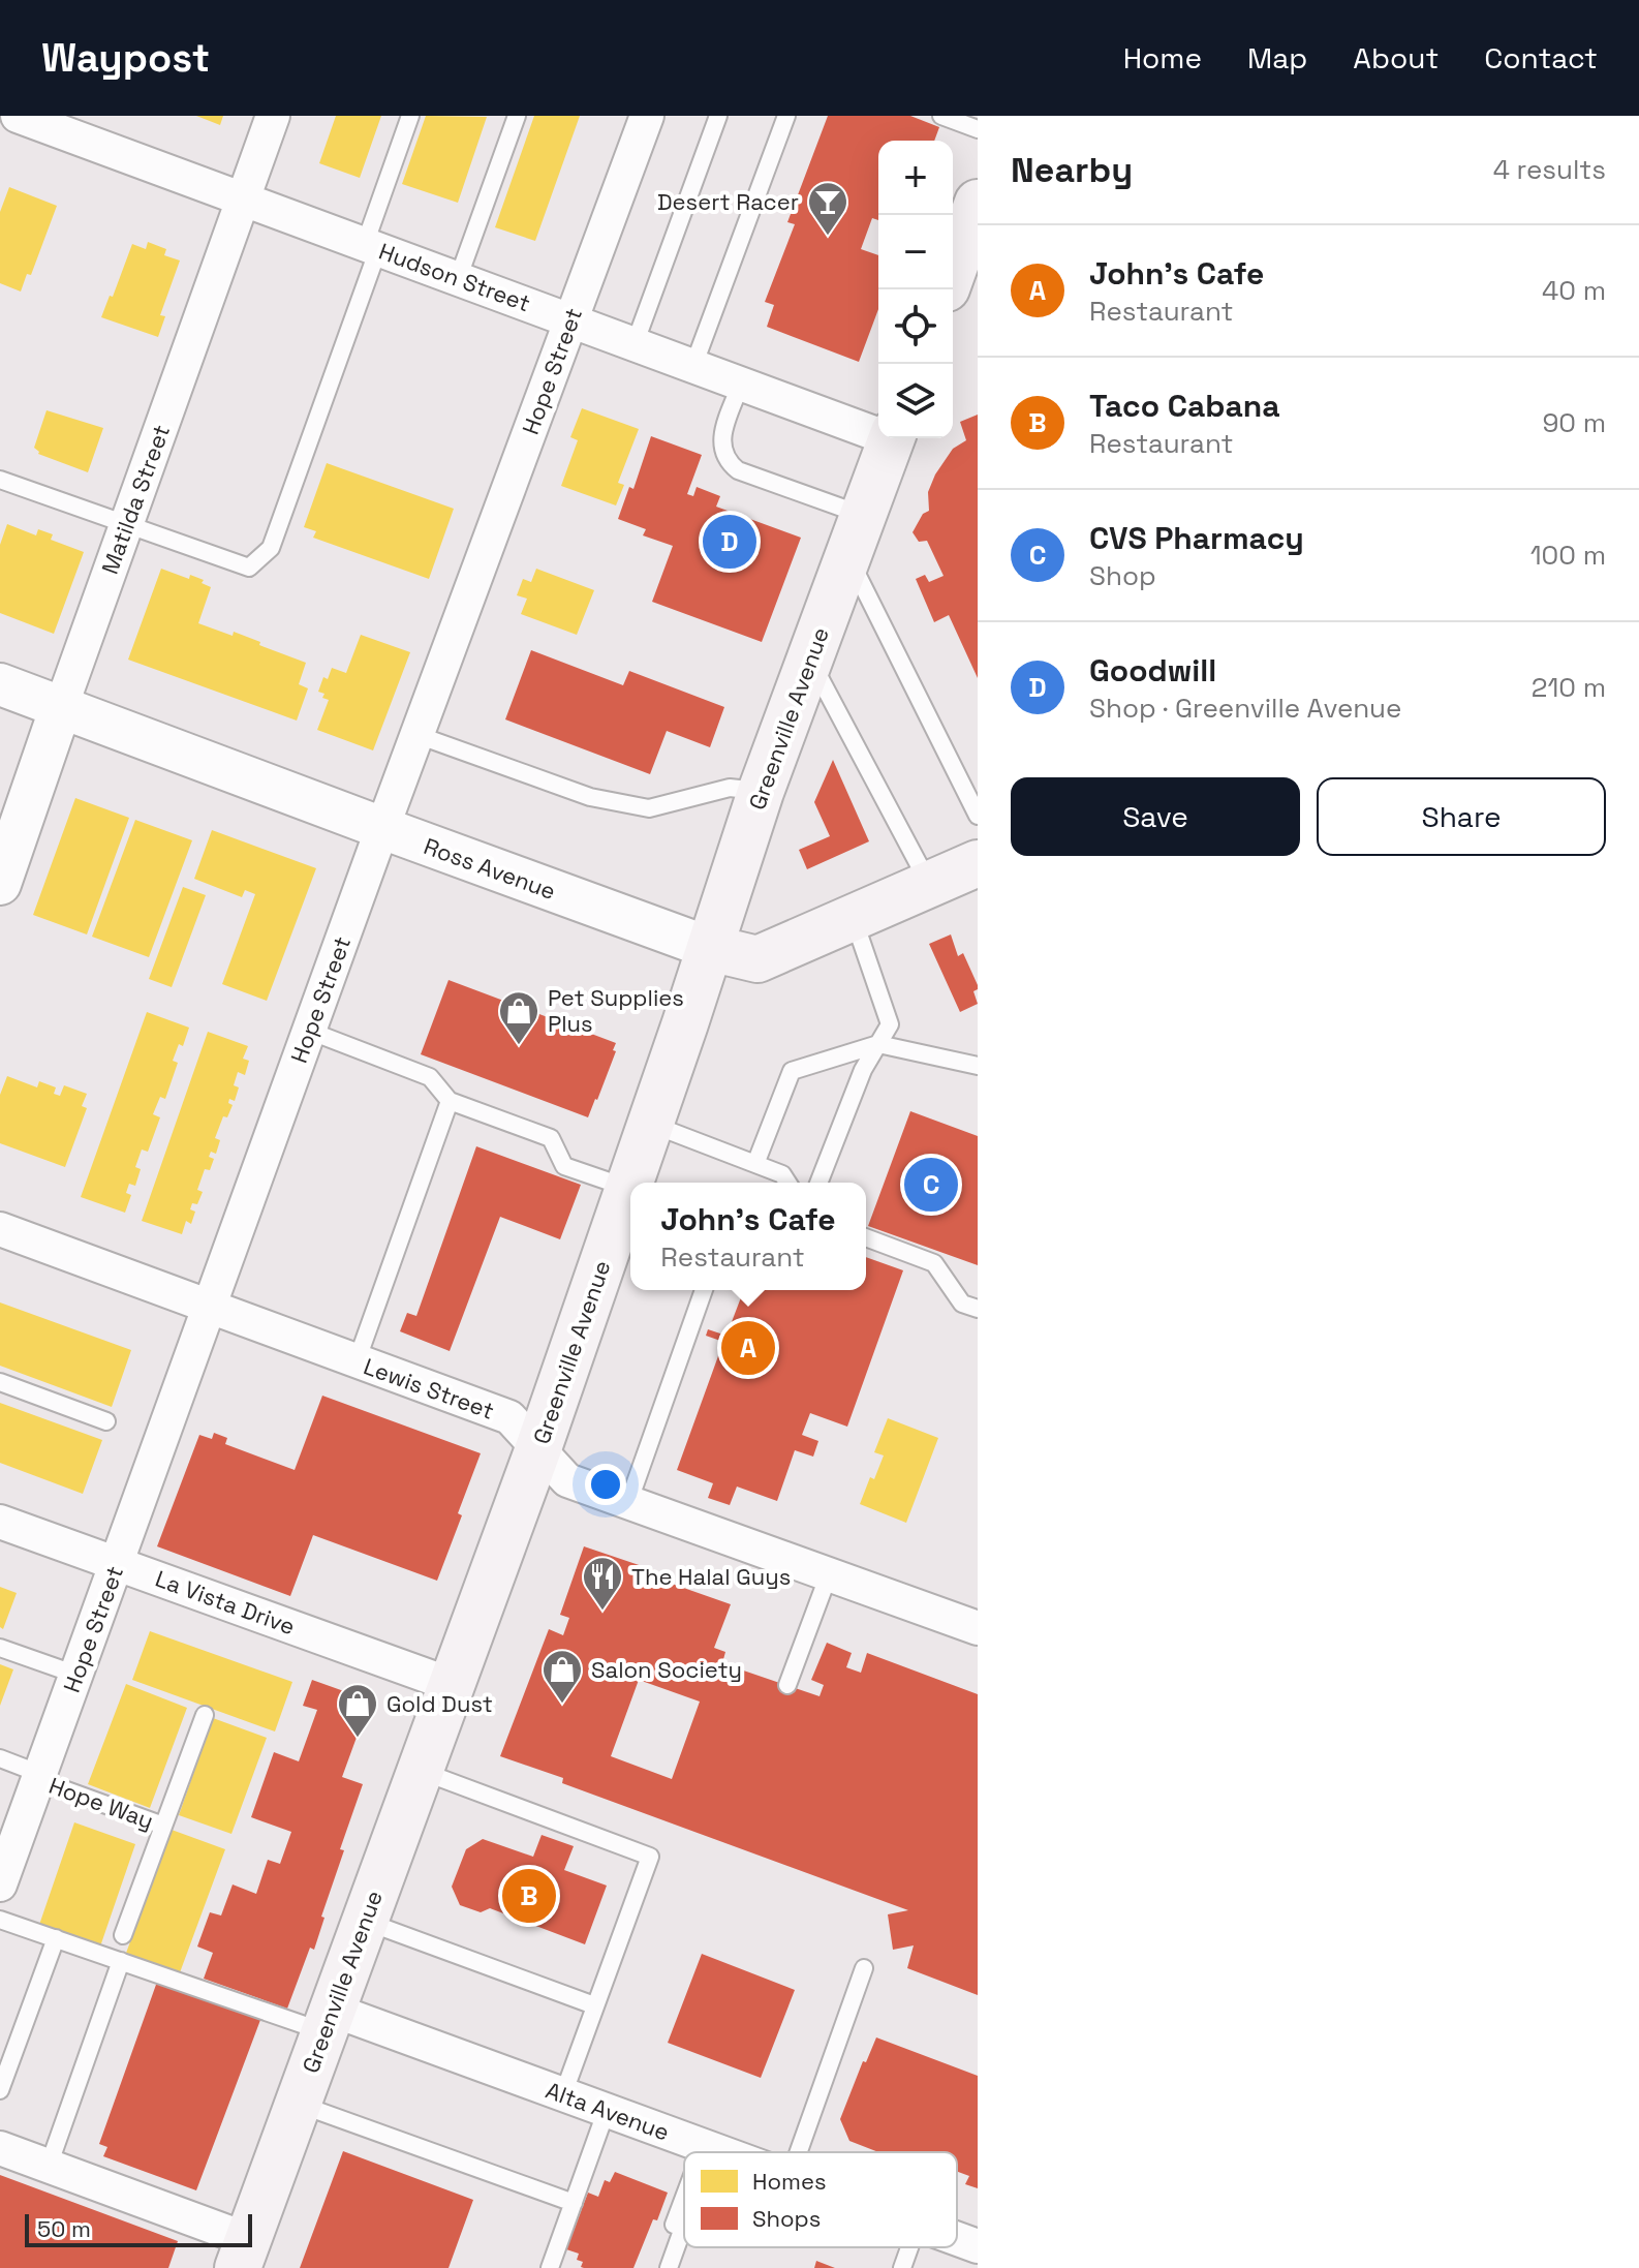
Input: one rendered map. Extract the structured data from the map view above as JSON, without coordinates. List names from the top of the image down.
{
  "streets": {
    "main road": ["Greenville Avenue", "Ross Avenue"],
    "street": [
      "Hudson Street",
      "Hope Street",
      "Matilda Street",
      "Lewis Street",
      "La Vista Drive",
      "Alta Avenue"
    ],
    "lane": ["Hope Way"]
  },
  "crossings": [
    ["Hudson Street", "Hope Street"],
    ["Hudson Street", "Matilda Street"],
    ["Hope Street", "Ross Avenue"],
    ["Hope Street", "Lewis Street"],
    ["Hope Street", "La Vista Drive"],
    ["Hope Street", "Hope Way"],
    ["Matilda Street", "Ross Avenue"],
    ["Greenville Avenue", "Ross Avenue"],
    ["Greenville Avenue", "Lewis Street"],
    ["Greenville Avenue", "La Vista Drive"],
    ["Greenville Avenue", "Alta Avenue"]
  ],
  "places": {
    "bar": ["Desert Racer"],
    "shop": ["Pet Supplies Plus", "Salon Society", "Gold Dust"],
    "restaurant": ["The Halal Guys"]
  },
  "legend": ["Homes", "Shops"],
  "scale_bar": "50 m",
  "page": {
    "header": "Waypost",
    "nav": [
      "Home",
      "Map",
      "About",
      "Contact"
    ],
    "heading": ["Nearby", "4 results"],
    "map_buttons": ["+", "−"],
    "list": [
      {
        "mark": "A",
        "name": "John's Cafe",
        "note": "Restaurant",
        "value": "40 m"
      },
      {
        "mark": "B",
        "name": "Taco Cabana",
        "note": "Restaurant",
        "value": "90 m"
      },
      {
        "mark": "C",
        "name": "CVS Pharmacy",
        "note": "Shop",
        "value": "100 m"
      },
      {
        "mark": "D",
        "name": "Goodwill",
        "note": "Shop · Greenville Avenue",
        "value": "210 m"
      }
    ],
    "pins": [
      "D",
      "C",
      "A",
      "B"
    ],
    "buttons": ["Save", "Share"],
    "popup": ["John's Cafe", "Restaurant"],
    "scale": "50 m"
  }
}
